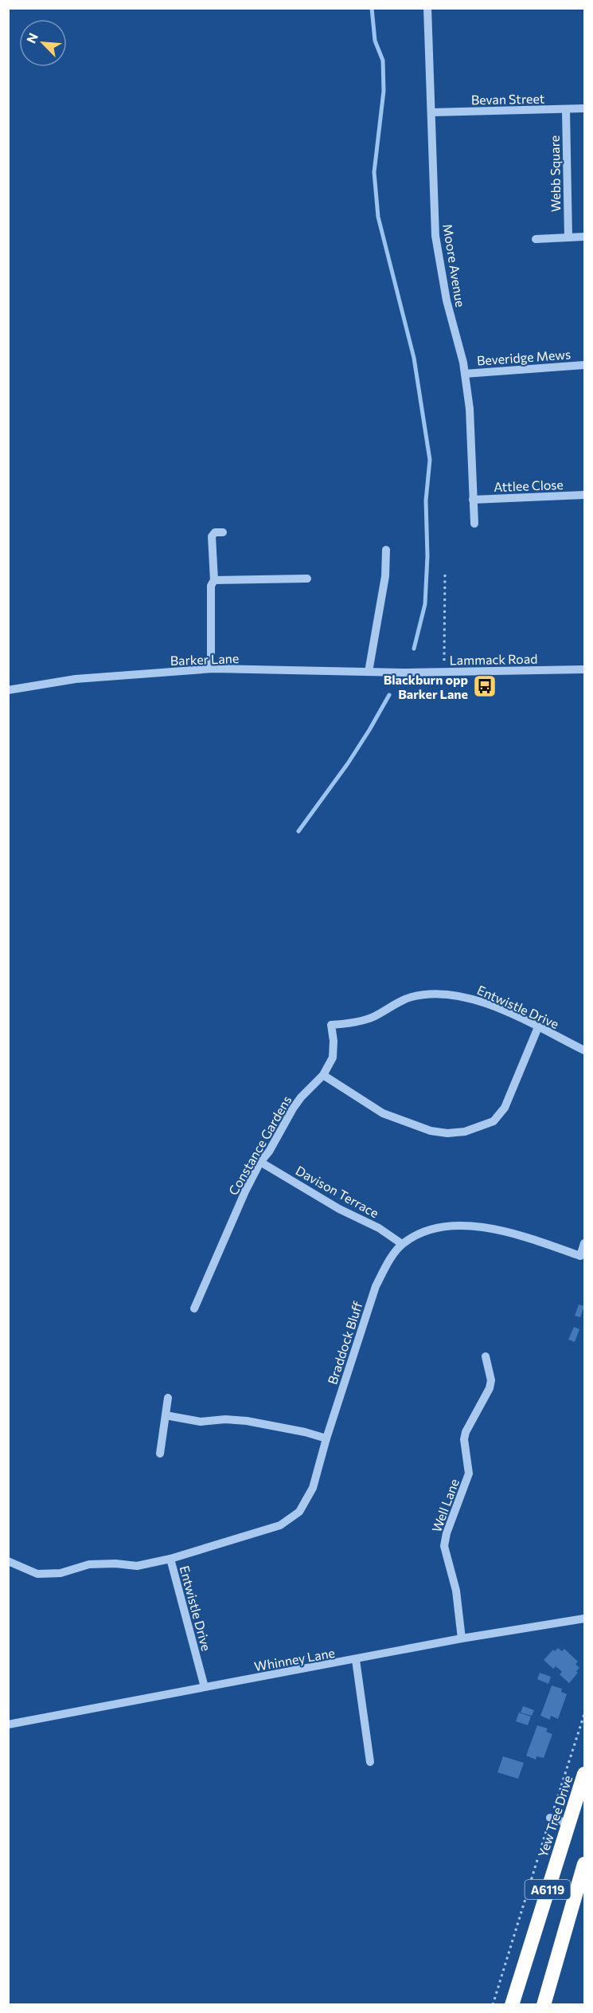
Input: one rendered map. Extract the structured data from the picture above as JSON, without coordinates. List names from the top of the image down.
{
  "streets": {
    "highway": ["Yew Tree Drive", "A6119"],
    "street": [
      "Bevan Street",
      "Webb Square",
      "Moore Avenue",
      "Beveridge Mews",
      "Attlee Close",
      "Barker Lane",
      "Lammack Road",
      "Entwistle Drive",
      "Constance Gardens",
      "Davison Terrace",
      "Braddock Bluff",
      "Well Lane",
      "Whinney Lane"
    ]
  },
  "crossings": [
    ["Bevan Street", "Webb Square"],
    ["Bevan Street", "Moore Avenue"],
    ["Moore Avenue", "Beveridge Mews"],
    ["Moore Avenue", "Attlee Close"],
    ["Barker Lane", "Lammack Road"],
    ["Entwistle Drive", "Constance Gardens"],
    ["Entwistle Drive", "Braddock Bluff"],
    ["Entwistle Drive", "Whinney Lane"],
    ["Constance Gardens", "Davison Terrace"],
    ["Davison Terrace", "Braddock Bluff"],
    ["Well Lane", "Whinney Lane"]
  ],
  "places": {
    "bus stop": ["Blackburn opp Barker Lane"]
  },
  "north": "top left"
}
